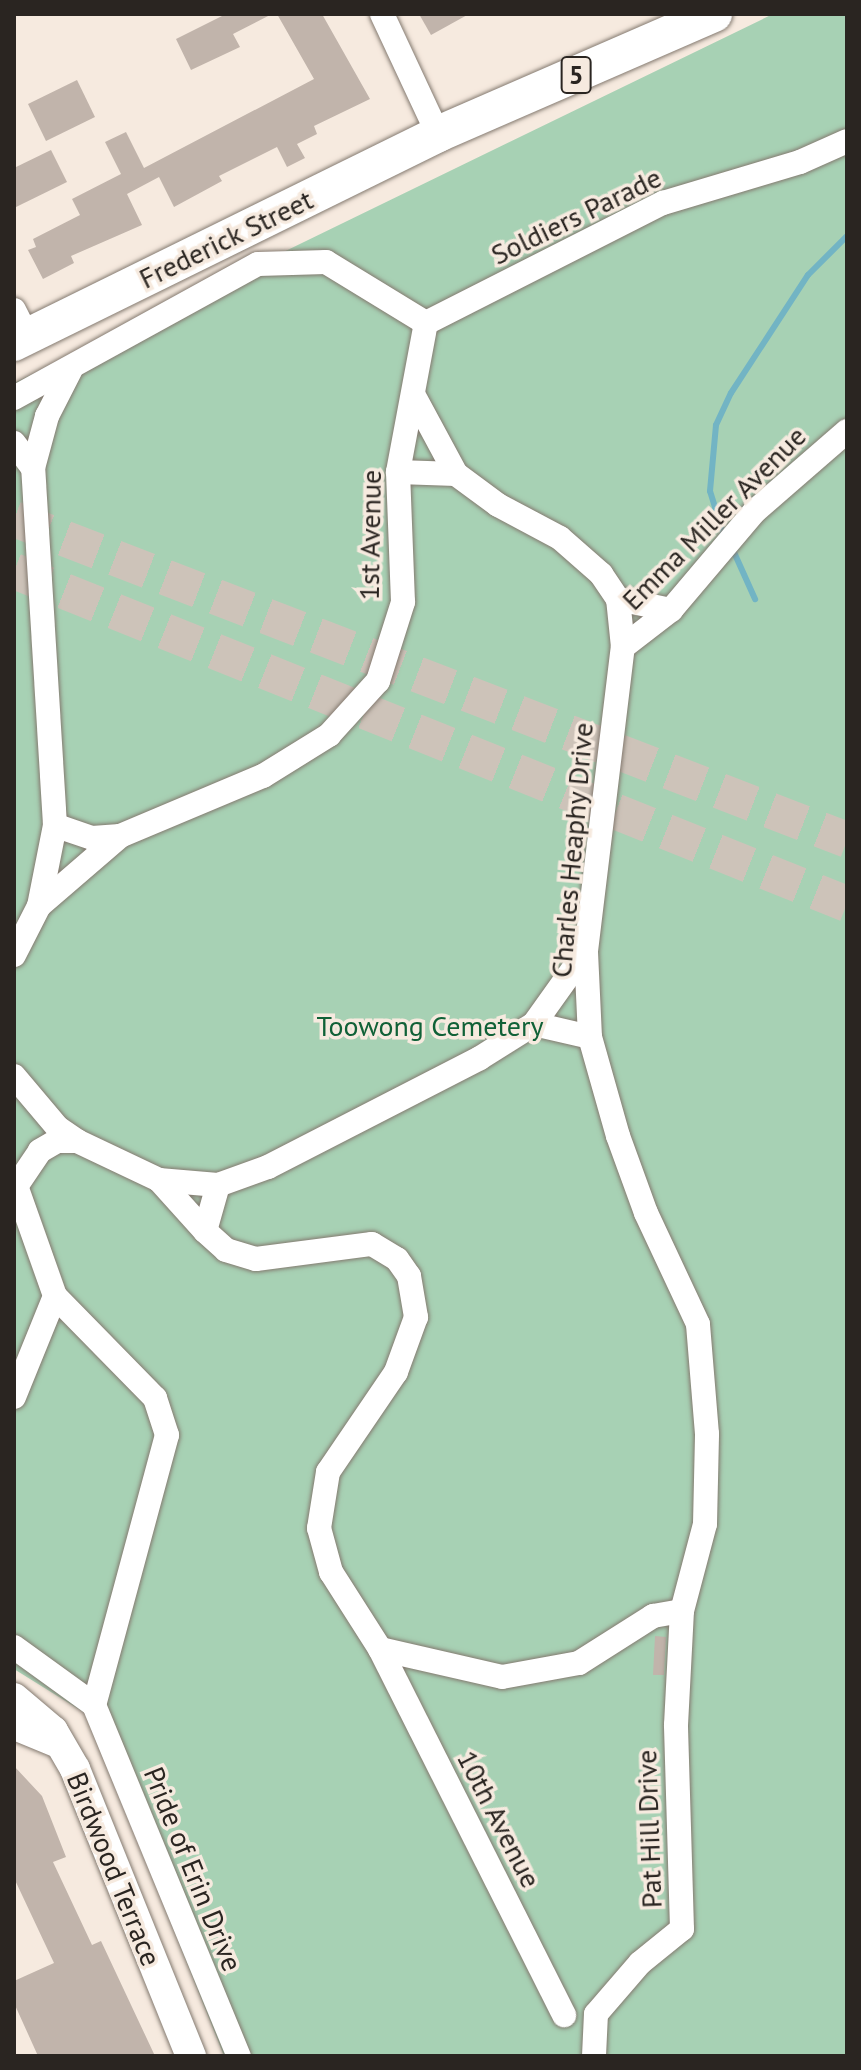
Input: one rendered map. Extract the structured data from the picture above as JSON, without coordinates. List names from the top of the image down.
{
  "streets": {
    "highway": ["5", "Frederick Street"],
    "main road": ["Birdwood Terrace"],
    "street": [
      "Soldiers Parade",
      "Emma Miller Avenue",
      "1st Avenue",
      "Charles Heaphy Drive",
      "10th Avenue",
      "Pat Hill Drive",
      "Pride of Erin Drive"
    ]
  },
  "crossings": [
    ["Soldiers Parade", "1st Avenue"],
    ["Emma Miller Avenue", "Charles Heaphy Drive"],
    ["Charles Heaphy Drive", "Pat Hill Drive"]
  ],
  "parks": ["Toowong Cemetery"]
}
